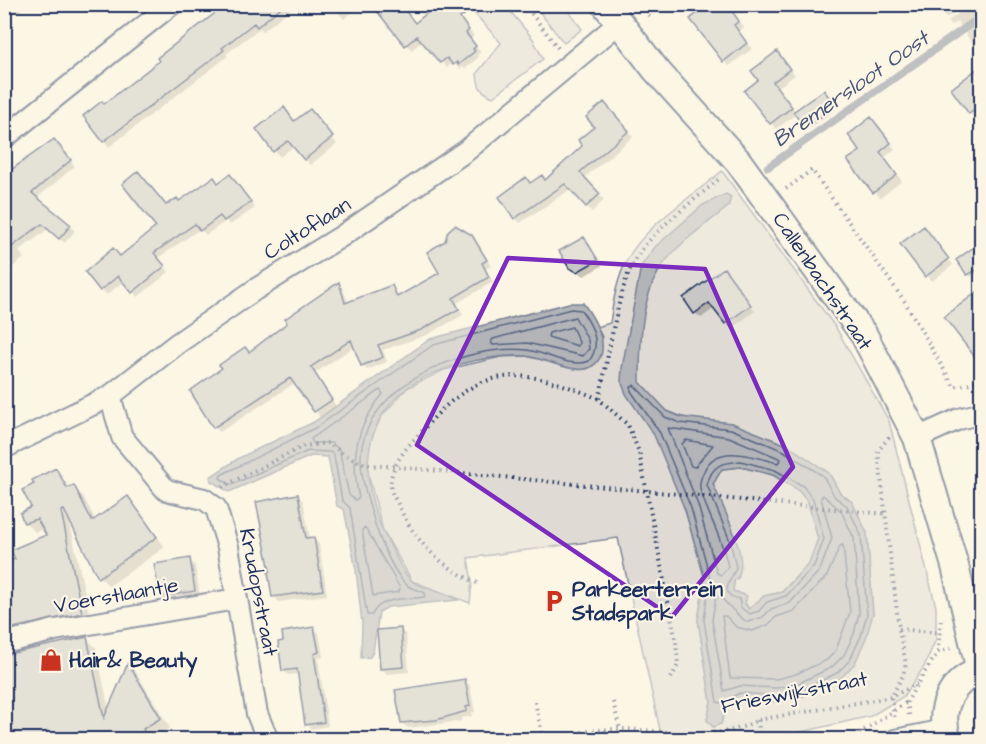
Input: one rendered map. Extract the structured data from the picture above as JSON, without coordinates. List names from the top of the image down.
{
  "streets": {
    "street": [
      "Coltoflaan",
      "Callenbachstraat",
      "Krudopstraat",
      "Voerstlaantje"
    ],
    "path": ["Frieswijkstraat"]
  },
  "crossings": [
    ["Coltoflaan", "Callenbachstraat"],
    ["Coltoflaan", "Krudopstraat"],
    ["Krudopstraat", "Voerstlaantje"]
  ],
  "water": ["Bremersloot Oost"],
  "places": {
    "parking": ["Parkeerterrein Stadspark"],
    "shop": ["Hair& Beauty"]
  }
}
